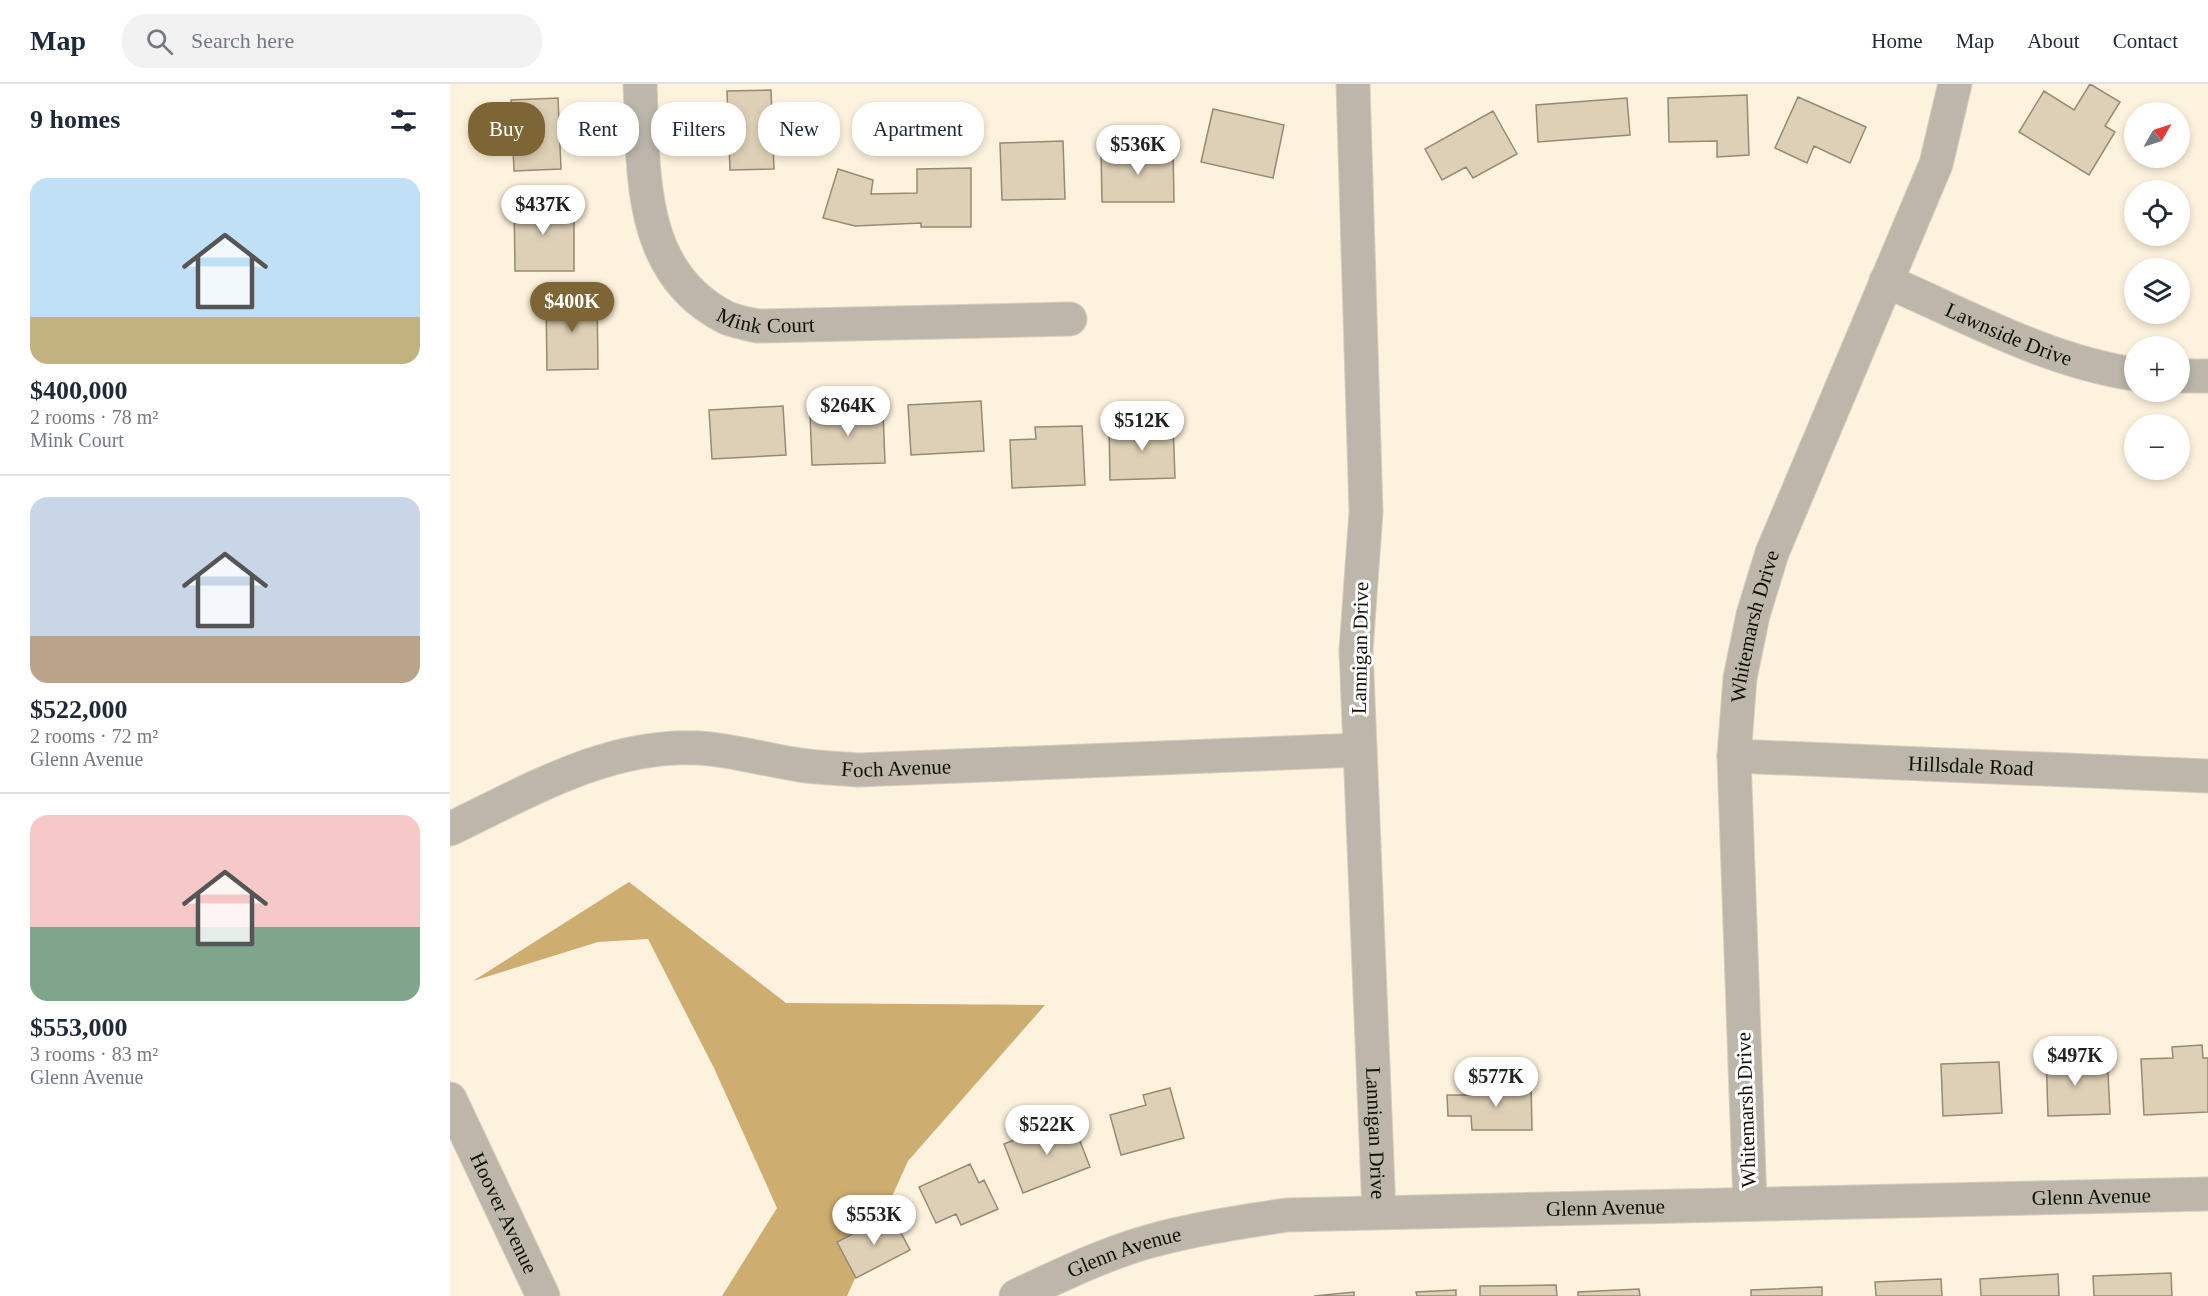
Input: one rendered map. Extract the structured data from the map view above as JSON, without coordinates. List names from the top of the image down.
{
  "streets": {
    "street": [
      "Mink Court",
      "Lawnside Drive",
      "Whitemarsh Drive",
      "Lannigan Drive",
      "Foch Avenue",
      "Hillsdale Road",
      "Glenn Avenue",
      "Hoover Avenue"
    ]
  },
  "crossings": [
    ["Lawnside Drive", "Whitemarsh Drive"],
    ["Whitemarsh Drive", "Hillsdale Road"],
    ["Whitemarsh Drive", "Glenn Avenue"],
    ["Lannigan Drive", "Foch Avenue"],
    ["Lannigan Drive", "Glenn Avenue"]
  ],
  "north": "top right",
  "page": {
    "header": "Map",
    "search": "Search here",
    "nav": [
      "Home",
      "Map",
      "About",
      "Contact"
    ],
    "heading": "9 homes",
    "map_buttons": ["+", "−"],
    "chip": [
      "Buy",
      "Rent",
      "Filters",
      "New",
      "Apartment"
    ],
    "price": [
      "$536K",
      "$437K",
      "$400K",
      "$264K",
      "$512K",
      "$497K",
      "$577K",
      "$522K",
      "$553K"
    ],
    "list": [
      {
        "name": "$400,000",
        "note": "2 rooms · 78 m² · Mink Court"
      },
      {
        "name": "$522,000",
        "note": "2 rooms · 72 m² · Glenn Avenue"
      },
      {
        "name": "$553,000",
        "note": "3 rooms · 83 m² · Glenn Avenue"
      }
    ]
  }
}
